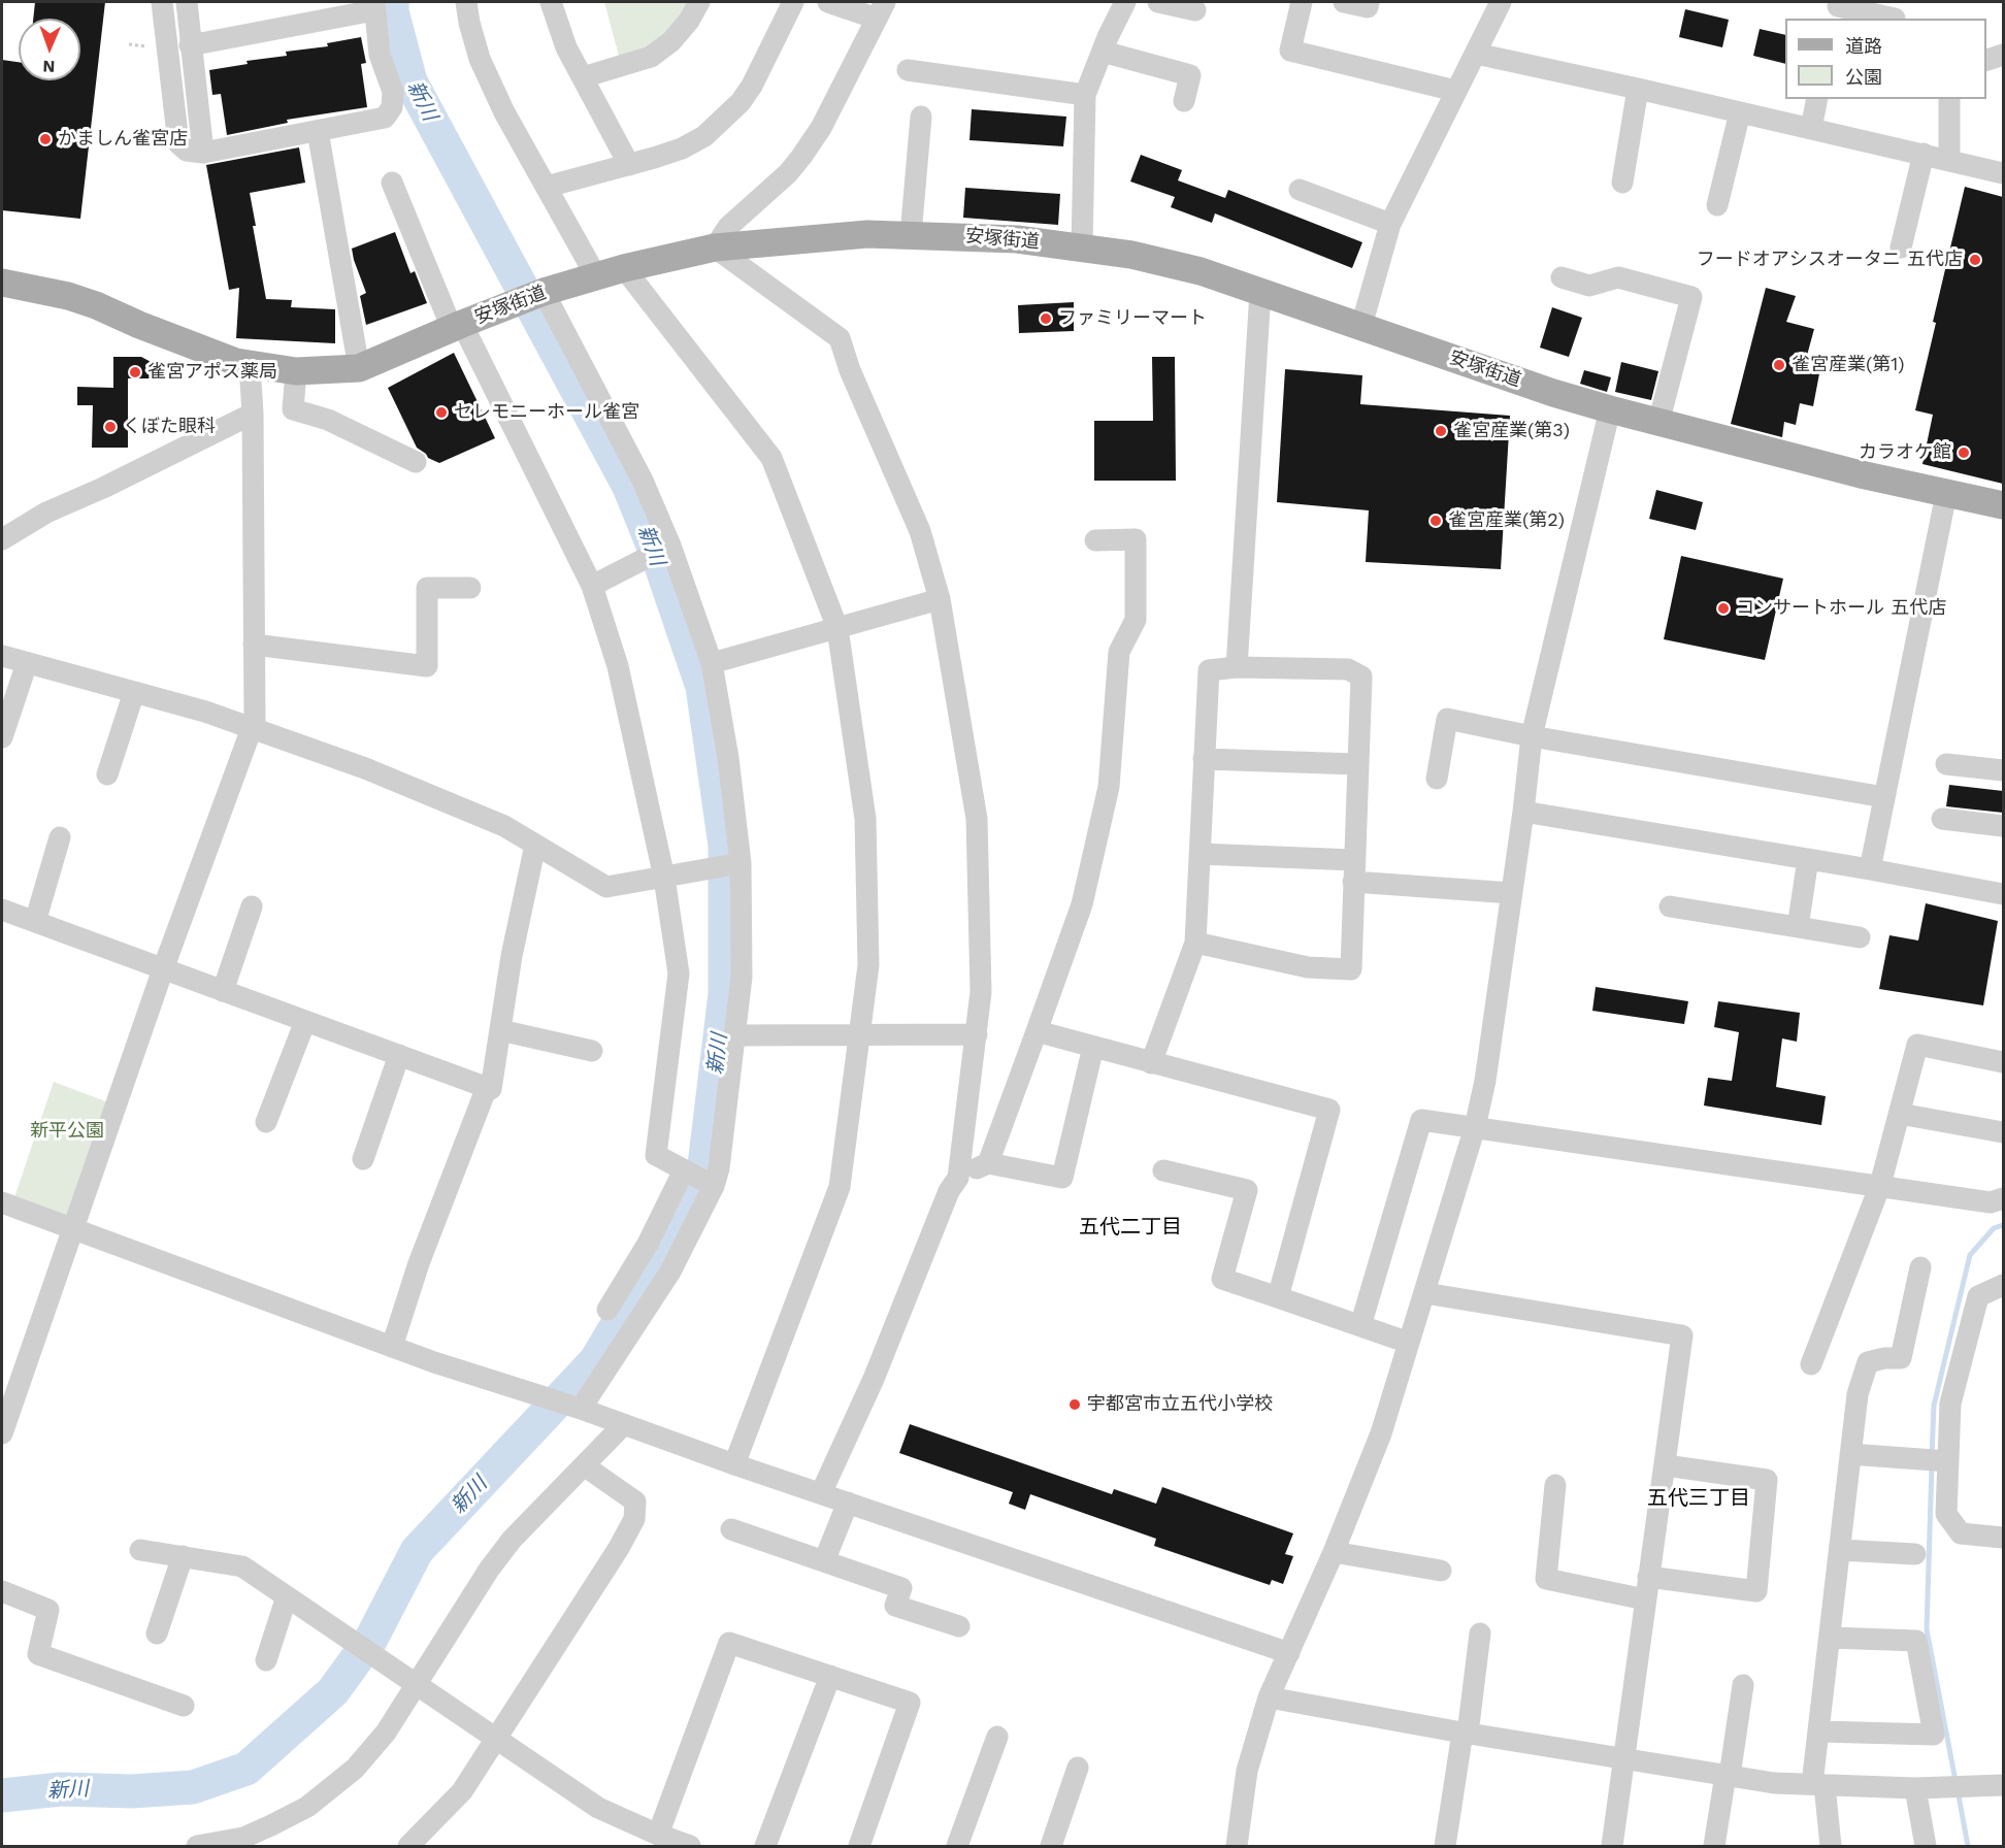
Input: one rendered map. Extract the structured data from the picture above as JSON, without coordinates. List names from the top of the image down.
{
  "streets": {
    "main road": ["安塚街道"]
  },
  "districts": ["五代二丁目", "五代三丁目"],
  "water": ["新川"],
  "parks": ["新平公園"],
  "places": [
    "かましん雀宮店",
    "フードオアシスオータニ 五代店",
    "ファミリーマート",
    "雀宮産業(第1)",
    "雀宮アポス薬局",
    "セレモニーホール雀宮",
    "くぼた眼科",
    "雀宮産業(第3)",
    "カラオケ館",
    "雀宮産業(第2)",
    "コンサートホール 五代店",
    "宇都宮市立五代小学校"
  ],
  "legend": ["道路", "公園"],
  "north": "bottom"
}
